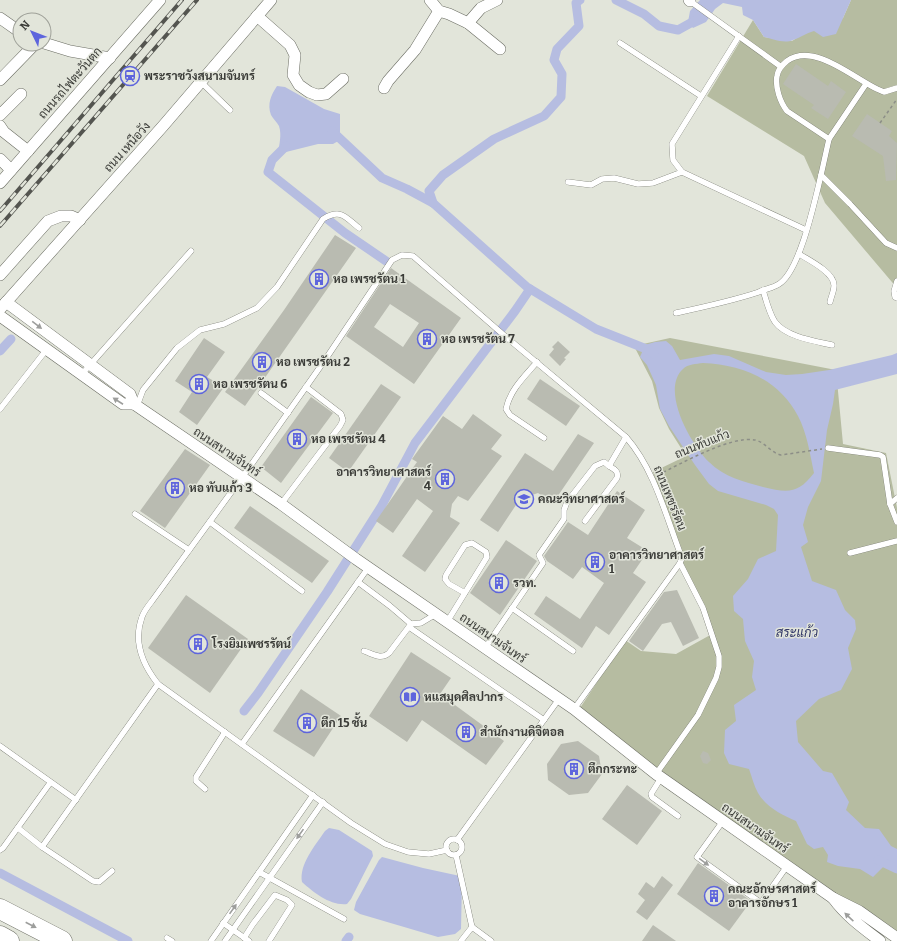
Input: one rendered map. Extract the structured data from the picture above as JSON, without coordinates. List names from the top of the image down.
{
  "streets": {
    "street": ["ถนนรถไฟตะวันตก", "ถนน เหนือวัง", "ถนนสนามจันทร์"],
    "lane": ["ถนนเพชรรัตน"],
    "path": ["ถนนทับแก้ว"]
  },
  "crossings": [
    ["ถนน เหนือวัง", "ถนนสนามจันทร์"],
    ["ถนนทับแก้ว", "ถนนเพชรรัตน"],
    ["ถนนสนามจันทร์", "ถนนเพชรรัตน"]
  ],
  "water": ["สระแก้ว"],
  "places": {
    "station": ["พระราชวังสนามจันทร์"],
    "building": [
      "หอ เพรชรัตน 1",
      "หอ เพรชรัตน 7",
      "หอ เพรชรัตน 2",
      "หอ เพรชรัตน 6",
      "หอ เพรชรัตน 4",
      "อาคารวิทยาศาสตร์ 4",
      "หอ ทับแก้ว 3",
      "อาคารวิทยาศาสตร์ 1",
      "รวท.",
      "โรงยิมเพชรรัตน์",
      "ตึก 15 ชั้น",
      "สำนักงานดิจิตอล",
      "ตึกกระทะ",
      "คณะอักษรศาสตร์ อาคารอักษร 1"
    ],
    "school or university": ["คณะวิทยาศาสตร์"],
    "library": ["หแสมุดศิลปากร"]
  },
  "north": "top left"
}
